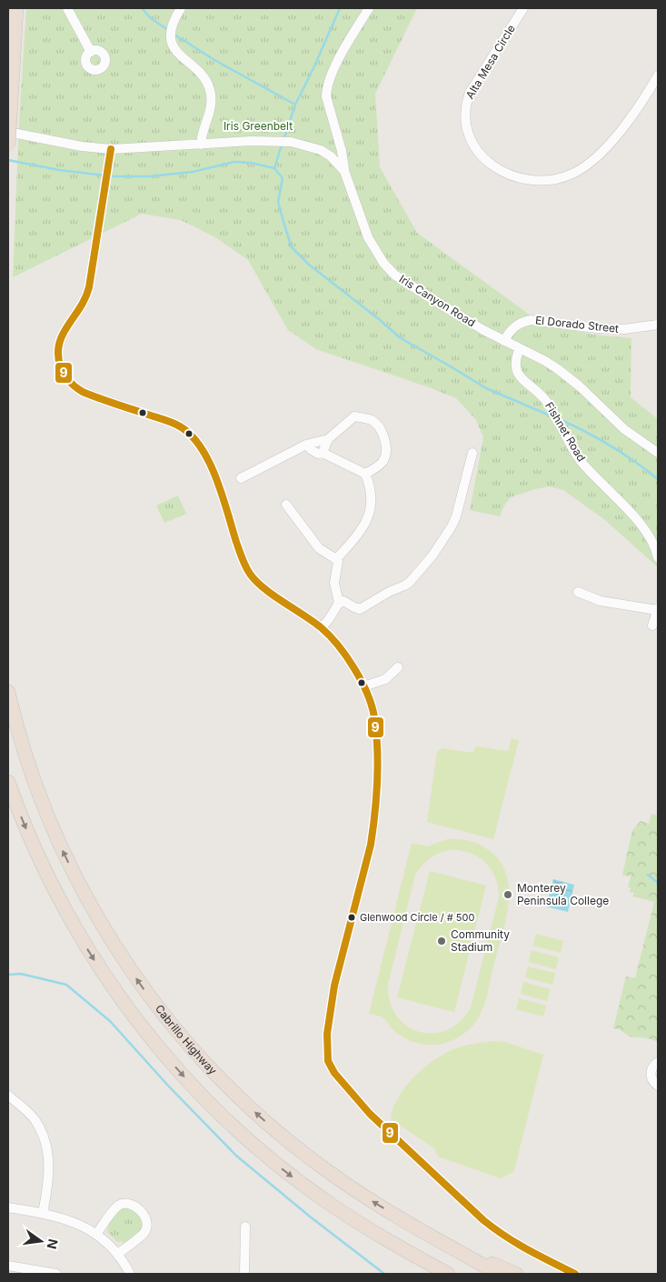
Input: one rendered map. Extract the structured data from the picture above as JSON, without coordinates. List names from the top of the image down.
{
  "streets": {
    "highway": ["Cabrillo Highway"],
    "street": [
      "Alta Mesa Circle",
      "Iris Canyon Road",
      "El Dorado Street",
      "Fishnet Road"
    ]
  },
  "crossings": [
    ["Iris Canyon Road", "El Dorado Street"],
    ["Iris Canyon Road", "Fishnet Road"]
  ],
  "parks": ["Iris Greenbelt"],
  "places": ["Monterey Peninsula College", "Glenwood Circle / # 500", "Community Stadium"],
  "lines": ["transit line 9"],
  "north": "right"
}
